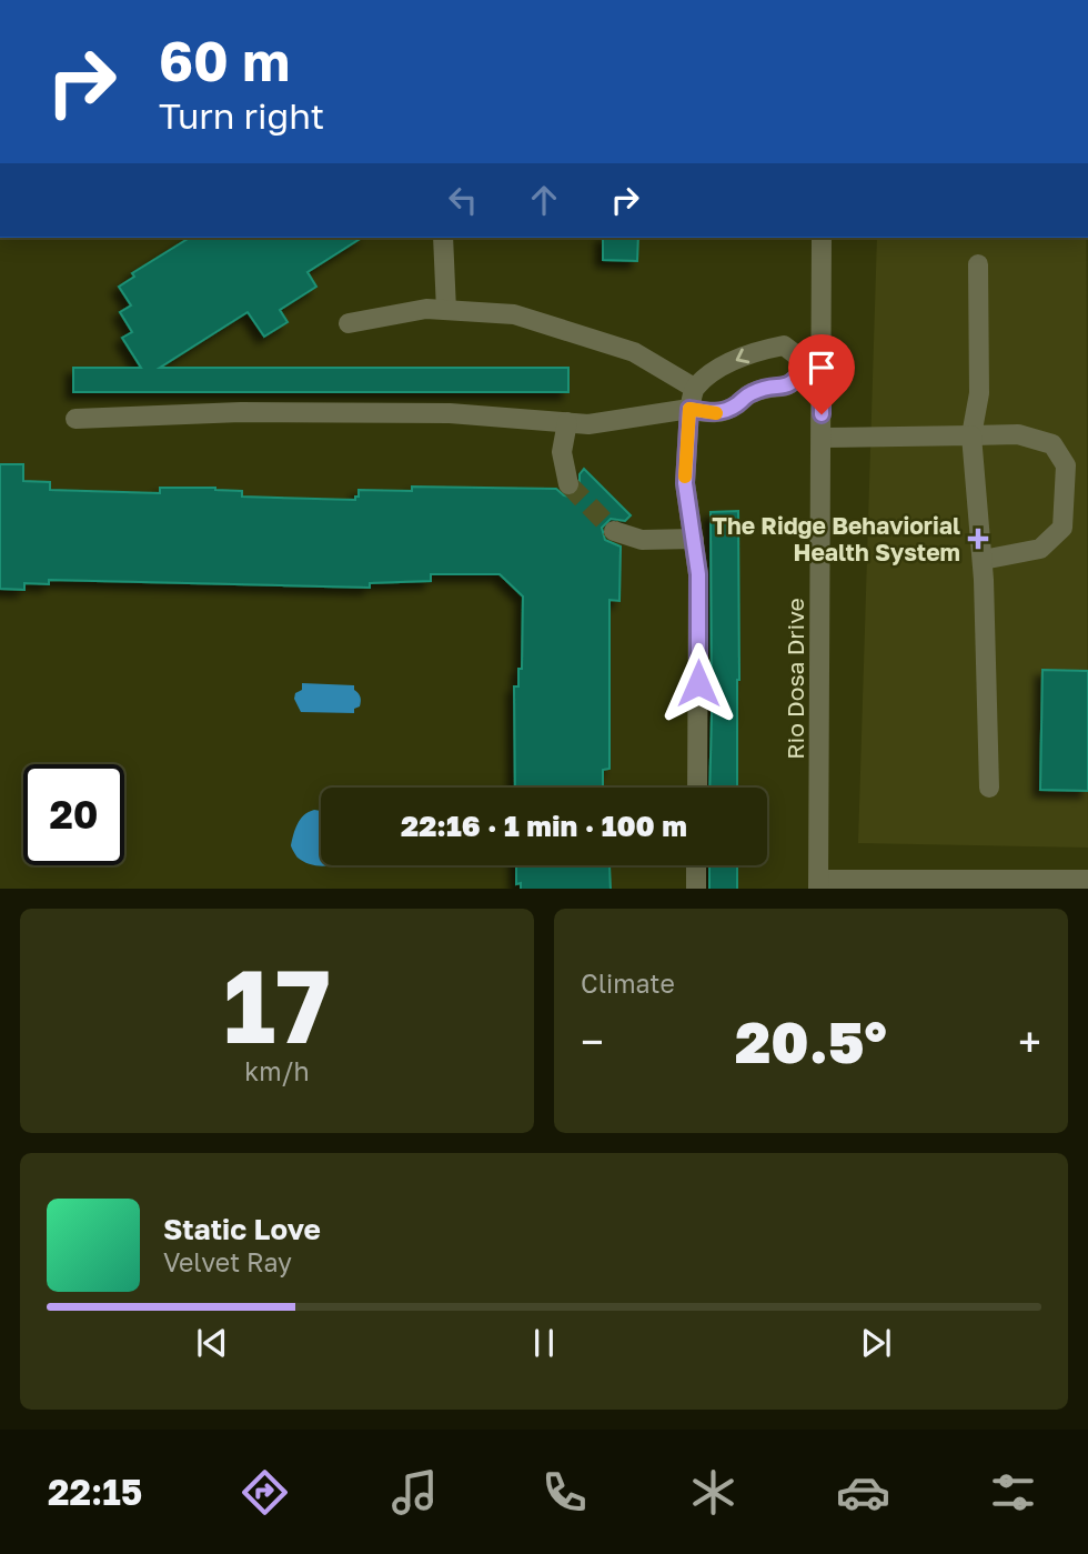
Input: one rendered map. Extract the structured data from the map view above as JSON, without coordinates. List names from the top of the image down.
{
  "streets": {
    "street": ["Rio Dosa Drive"]
  },
  "places": {
    "health": ["The Ridge Behaviorial Health System"]
  },
  "page": {
    "turn": ["60 m", "Turn right"],
    "limit": "20",
    "trip": "22:16 · 1 min · 100 m",
    "tile": [
      ["17", "km/h"],
      "Climate"
    ],
    "heat": ["−", "20.5°", "+"],
    "song": ["Static Love", "Velvet Ray"],
    "tabs": "22:15"
  }
}
